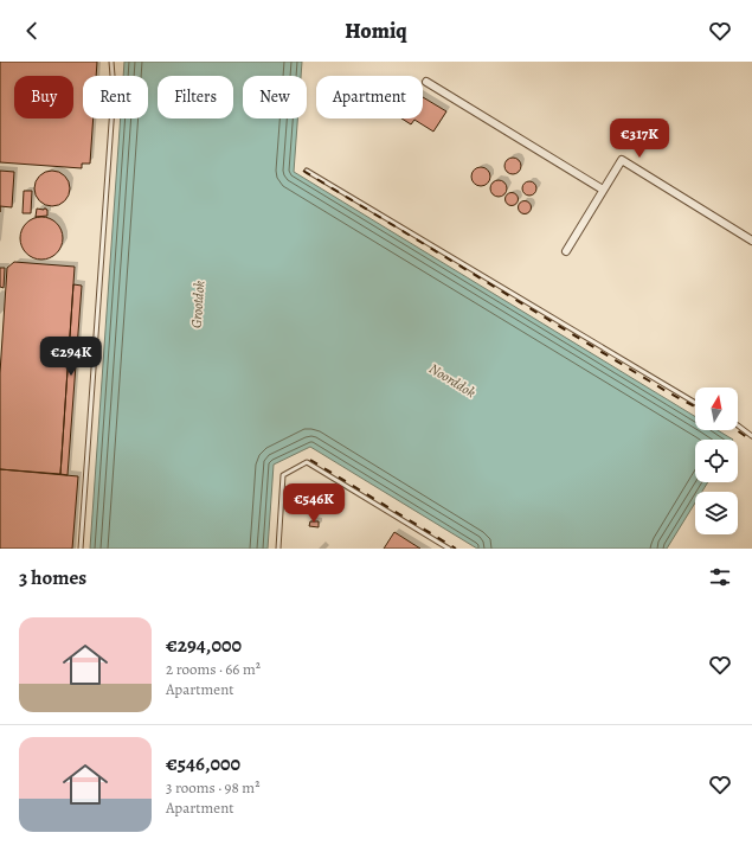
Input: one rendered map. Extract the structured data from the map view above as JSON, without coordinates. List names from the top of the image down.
{
  "water": ["Grootdok", "Noorddok"],
  "north": "top",
  "page": {
    "header": "Homiq",
    "chip": [
      "Buy",
      "Rent",
      "Filters",
      "New",
      "Apartment"
    ],
    "price": ["€317K", "€294K", "€546K"],
    "heading": "3 homes",
    "list": [
      {
        "name": "€294,000",
        "note": "2 rooms · 66 m² · Apartment"
      },
      {
        "name": "€546,000",
        "note": "3 rooms · 98 m² · Apartment"
      }
    ]
  }
}
